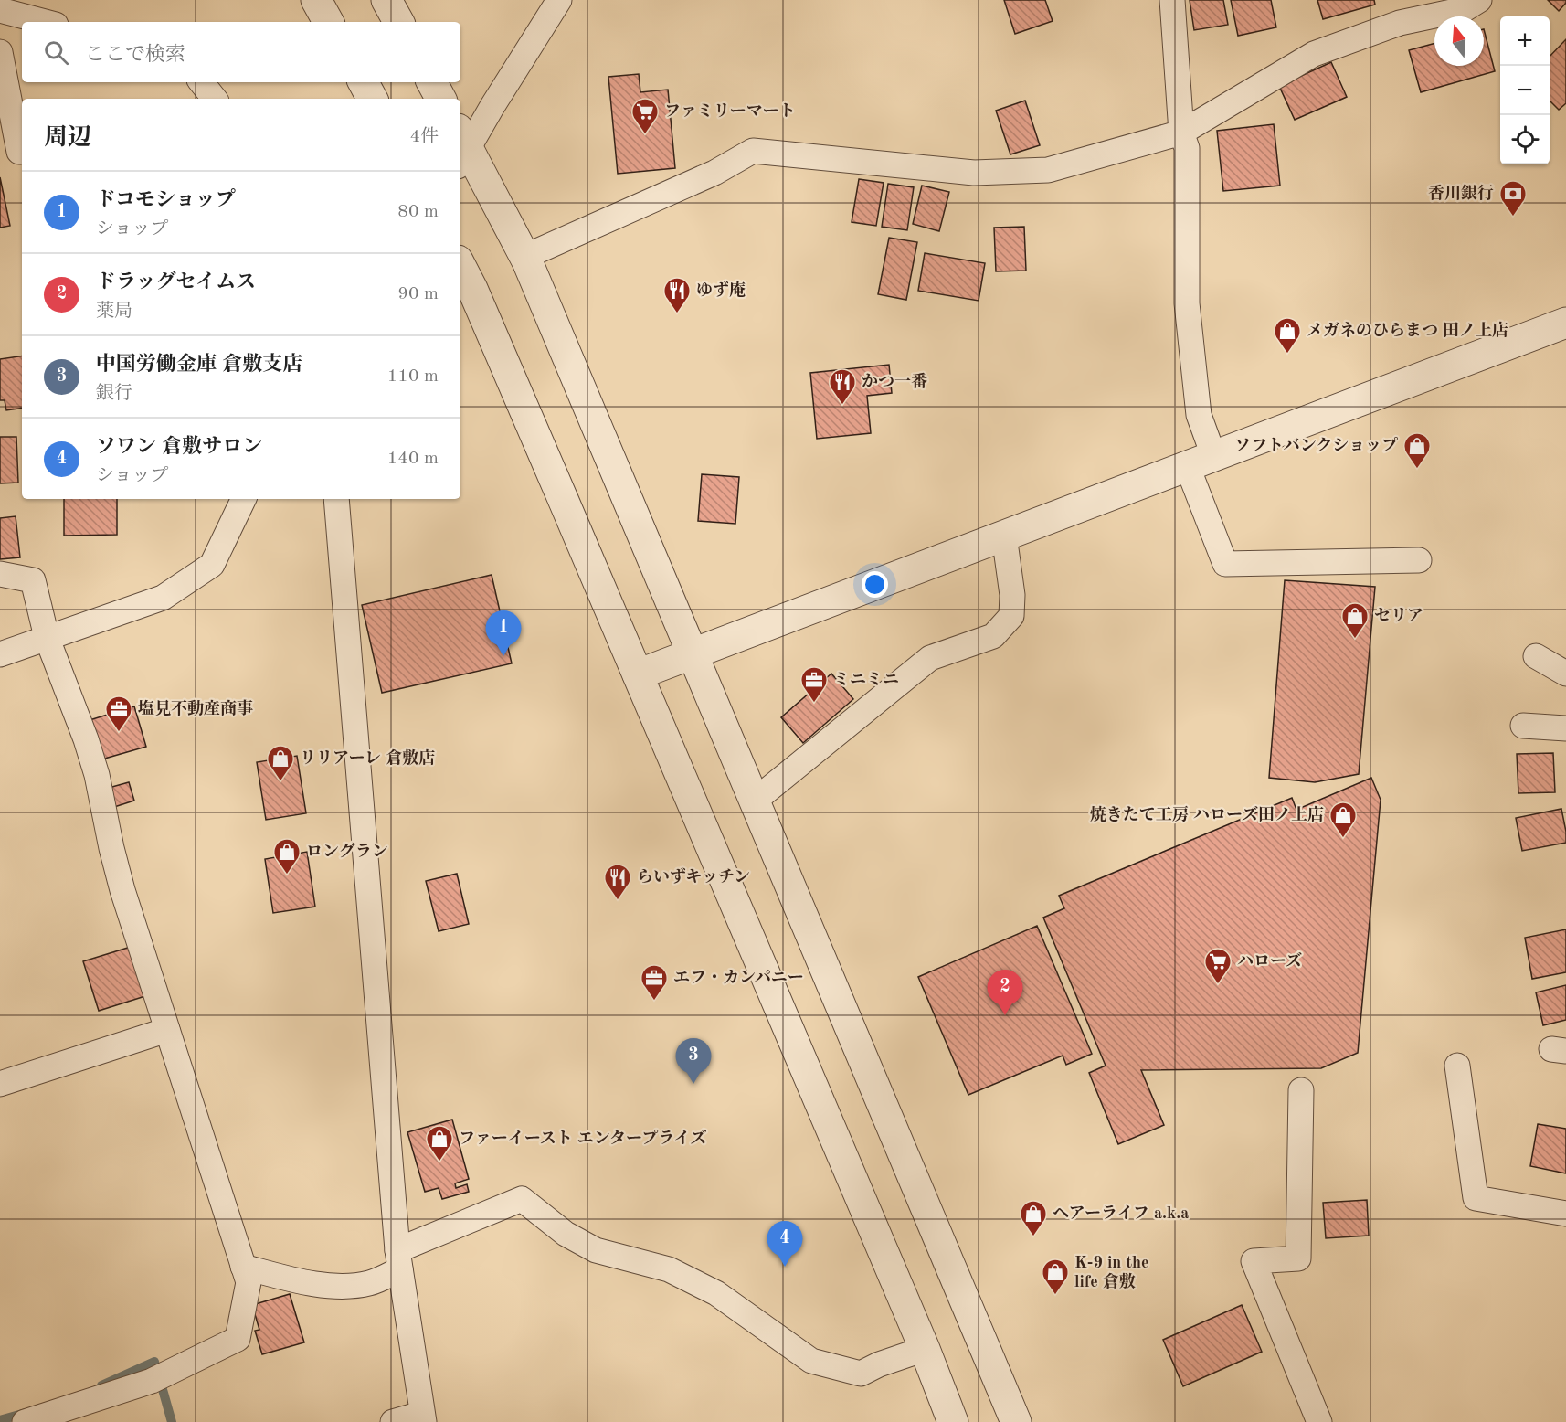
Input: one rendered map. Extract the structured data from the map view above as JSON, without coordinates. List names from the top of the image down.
{
  "places": {
    "supermarket": ["ファミリーマート", "ハローズ"],
    "bank": ["香川銀行"],
    "restaurant": ["ゆず庵", "かつ一番", "らいずキッチン"],
    "shop": [
      "メガネのひらまつ 田ノ上店",
      "ソフトバンクショップ",
      "セリア",
      "リリアーレ 倉敷店",
      "焼きたて工房 ハローズ田ノ上店",
      "ロングラン",
      "ファーイースト エンタープライズ",
      "ヘアーライフ a.k.a",
      "K-9 in the life 倉敷"
    ],
    "office": ["ミニミニ", "塩見不動産商事", "エフ・カンパニー"]
  },
  "north": "top",
  "page": {
    "map_buttons": ["+", "−"],
    "search": "ここで検索",
    "heading": ["周辺", "4件"],
    "list": [
      {
        "mark": "1",
        "name": "ドコモショップ",
        "note": "ショップ",
        "value": "80 m"
      },
      {
        "mark": "2",
        "name": "ドラッグセイムス",
        "note": "薬局",
        "value": "90 m"
      },
      {
        "mark": "3",
        "name": "中国労働金庫 倉敷支店",
        "note": "銀行",
        "value": "110 m"
      },
      {
        "mark": "4",
        "name": "ソワン 倉敷サロン",
        "note": "ショップ",
        "value": "140 m"
      }
    ],
    "pins": [
      "1",
      "2",
      "3",
      "4"
    ]
  }
}
